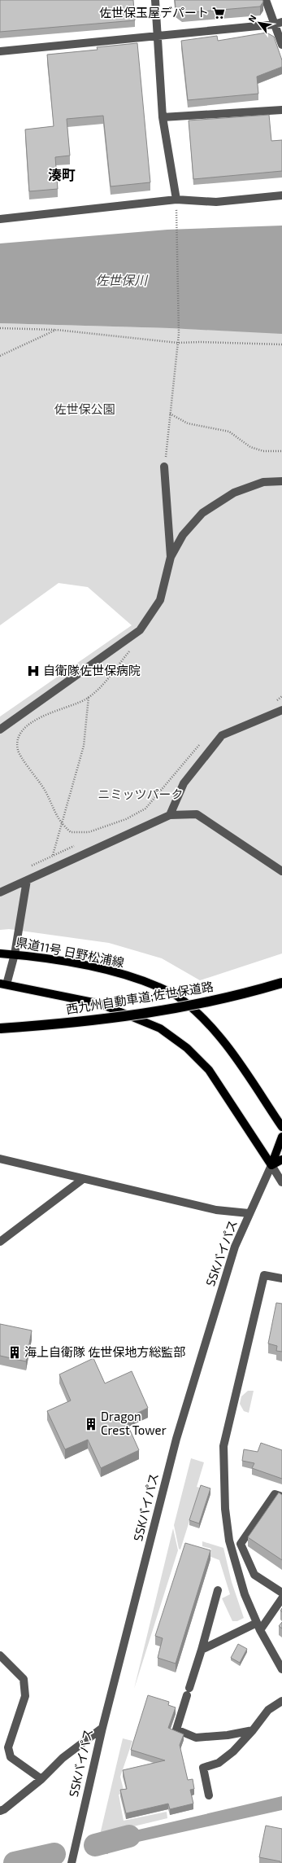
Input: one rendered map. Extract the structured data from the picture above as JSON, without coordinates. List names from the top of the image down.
{
  "streets": {
    "highway": ["西九州自動車道;佐世保道路"],
    "main road": ["県道11号 日野松浦線"],
    "street": ["SSKバイパス"]
  },
  "districts": ["湊町"],
  "water": ["佐世保川"],
  "parks": ["佐世保公園", "ニミッツパーク"],
  "places": {
    "supermarket": ["佐世保玉屋デパート"],
    "hospital": ["自衛隊佐世保病院"],
    "building": ["海上自衛隊 佐世保地方総監部", "Dragon Crest Tower"]
  },
  "north": "top left"
}
